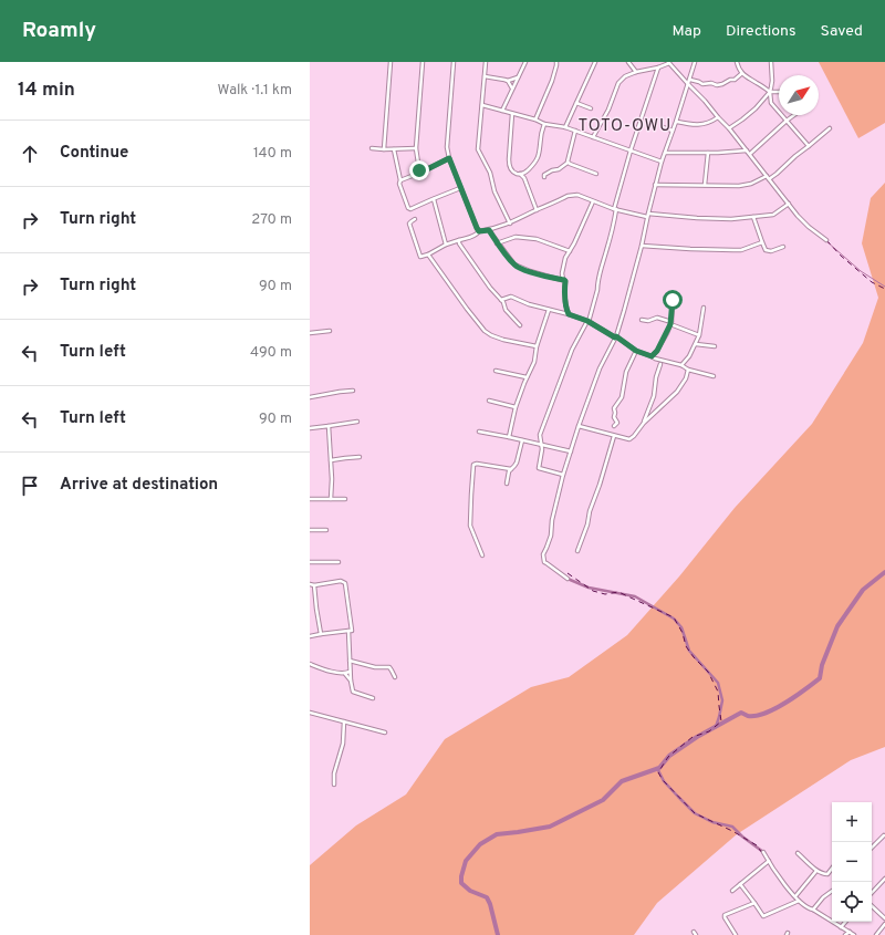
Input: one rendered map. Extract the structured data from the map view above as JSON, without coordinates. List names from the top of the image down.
{
  "districts": ["TOTO-OWU"],
  "north": "top right",
  "page": {
    "header": "Roamly",
    "nav": ["Map", "Directions", "Saved"],
    "heading": ["14 min", "Walk · 1.1 km"],
    "list": [
      ["Continue", "140 m"],
      ["Turn right", "270 m"],
      ["Turn right", "90 m"],
      ["Turn left", "490 m"],
      ["Turn left", "90 m"],
      "Arrive at destination"
    ],
    "map_buttons": ["+", "−"]
  }
}
